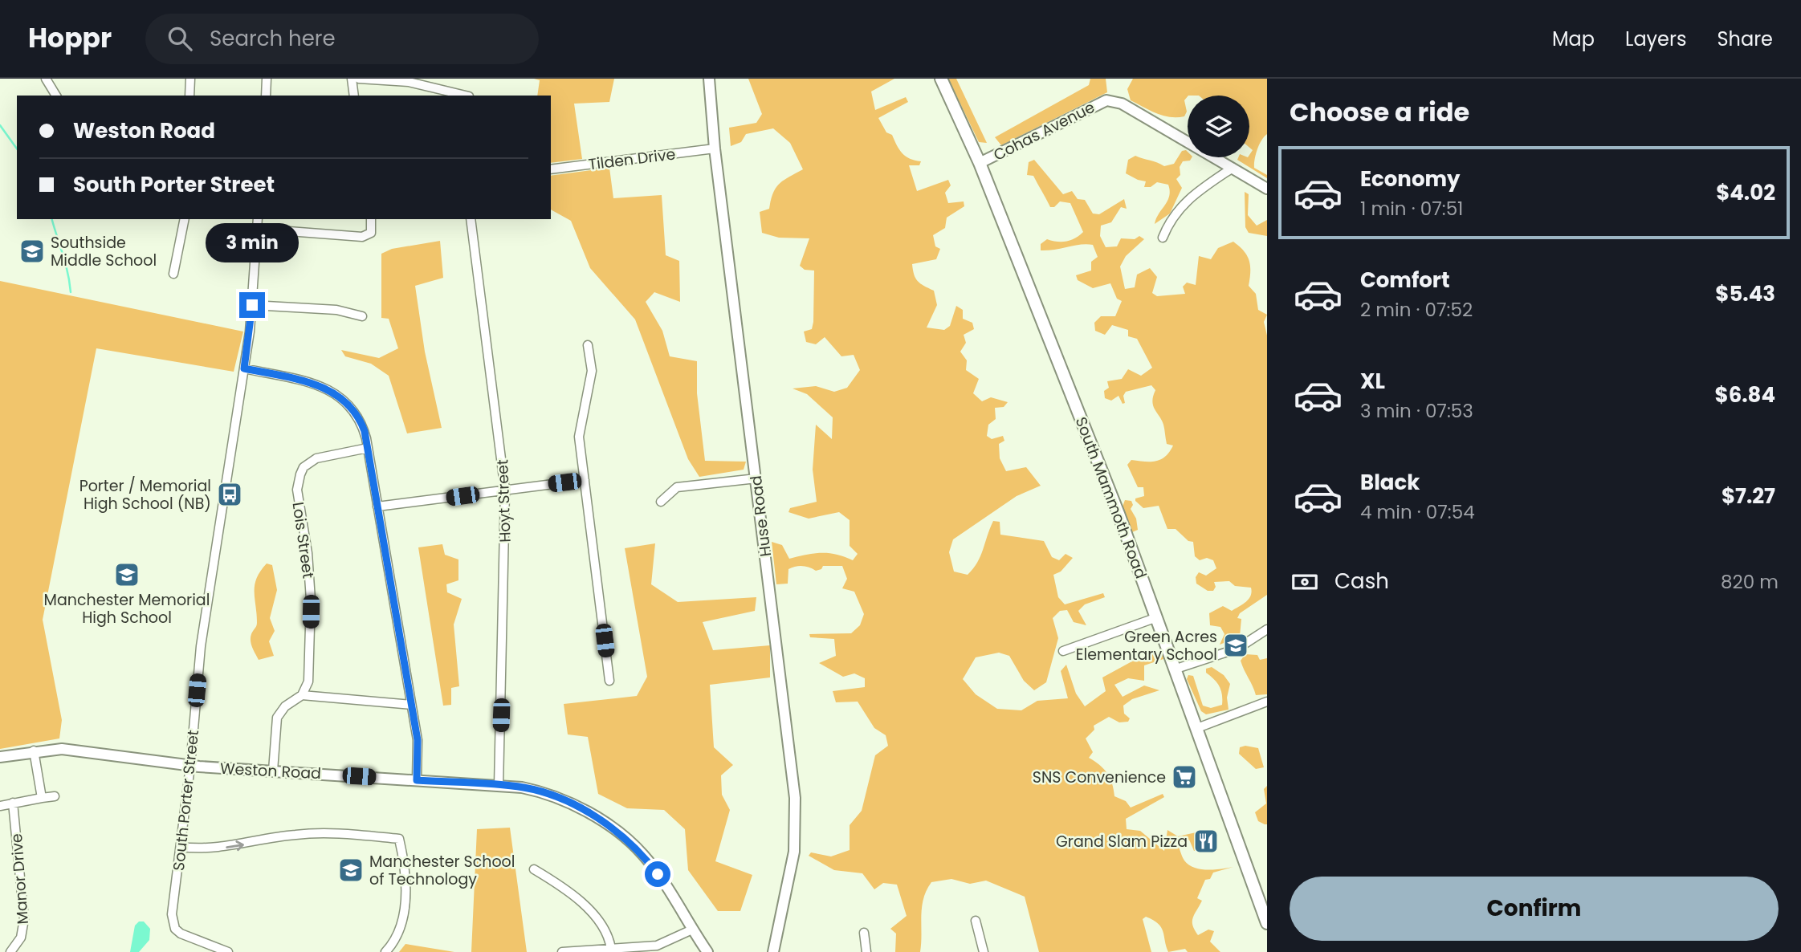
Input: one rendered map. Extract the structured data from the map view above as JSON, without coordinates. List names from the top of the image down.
{
  "streets": {
    "main road": ["South Mammoth Road"],
    "street": [
      "Cohas Avenue",
      "Tilden Drive",
      "Hoyt Street",
      "Huse Road",
      "Lois Street",
      "Weston Road",
      "South Porter Street",
      "Manor Drive"
    ]
  },
  "crossings": [
    ["Cohas Avenue", "South Mammoth Road"],
    ["Tilden Drive", "Huse Road"],
    ["Hoyt Street", "Weston Road"],
    ["Weston Road", "South Porter Street"]
  ],
  "places": {
    "school or university": [
      "Southside Middle School",
      "Manchester Memorial High School",
      "Green Acres Elementary School",
      "Manchester School of Technology"
    ],
    "bus stop": ["Porter / Memorial High School (NB)"],
    "supermarket": ["SNS Convenience"],
    "restaurant": ["Grand Slam Pizza"]
  },
  "page": {
    "header": "Hoppr",
    "search": "Search here",
    "nav": ["Map", "Layers", "Share"],
    "heading": "Choose a ride",
    "banner": ["Weston Road", "South Porter Street"],
    "list": [
      {
        "name": "Economy",
        "note": "1 min · 07:51",
        "value": "$4.02"
      },
      {
        "name": "Comfort",
        "note": "2 min · 07:52",
        "value": "$5.43"
      },
      {
        "name": "XL",
        "note": "3 min · 07:53",
        "value": "$6.84"
      },
      {
        "name": "Black",
        "note": "4 min · 07:54",
        "value": "$7.27"
      }
    ],
    "bubble": "3 min",
    "pay": ["Cash", "820 m"],
    "buttons": "Confirm"
  }
}
